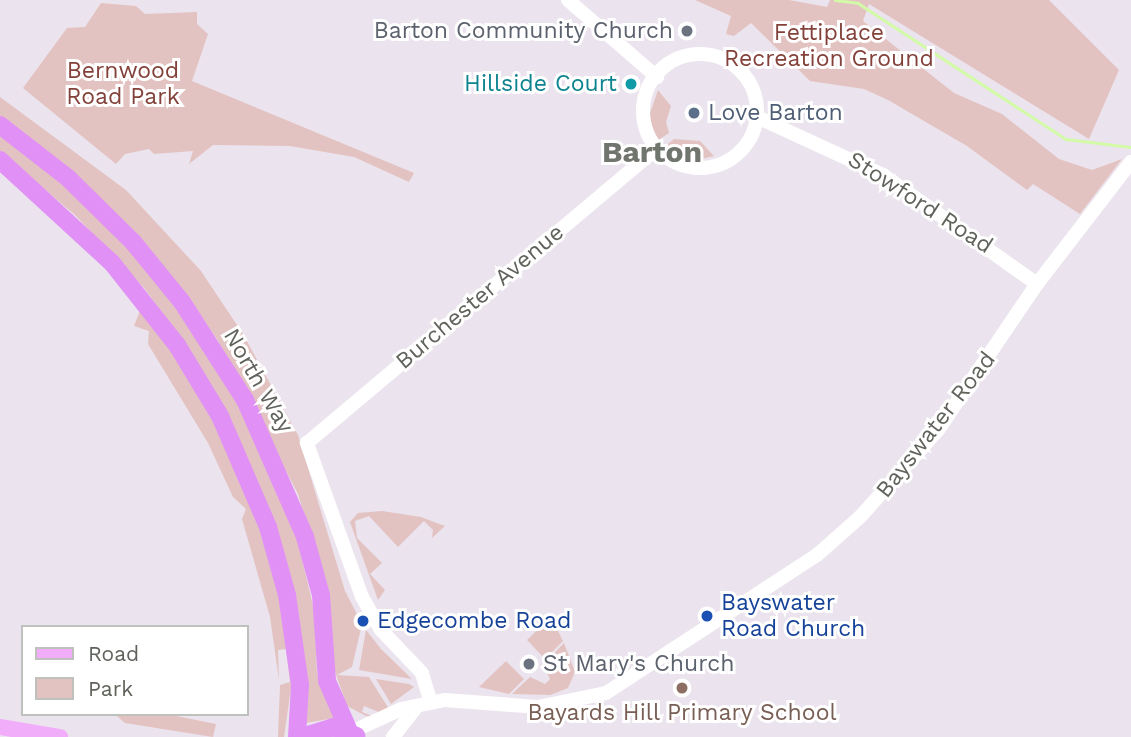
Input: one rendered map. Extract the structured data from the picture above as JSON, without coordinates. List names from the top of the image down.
{
  "streets": {
    "highway": ["North Way"],
    "street": ["Stowford Road", "Burchester Avenue", "Bayswater Road"]
  },
  "crossings": [
    ["Stowford Road", "Burchester Avenue"],
    ["Stowford Road", "Bayswater Road"],
    ["Burchester Avenue", "North Way"],
    ["North Way", "Bayswater Road"]
  ],
  "districts": ["Barton"],
  "parks": ["Fettiplace Recreation Ground", "Bernwood Road Park"],
  "places": [
    "Barton Community Church",
    "Hillside Court",
    "Love Barton",
    "Bayswater Road Church",
    "Edgecombe Road",
    "St Mary's Church",
    "Bayards Hill Primary School"
  ],
  "legend": ["Road", "Park"]
}
